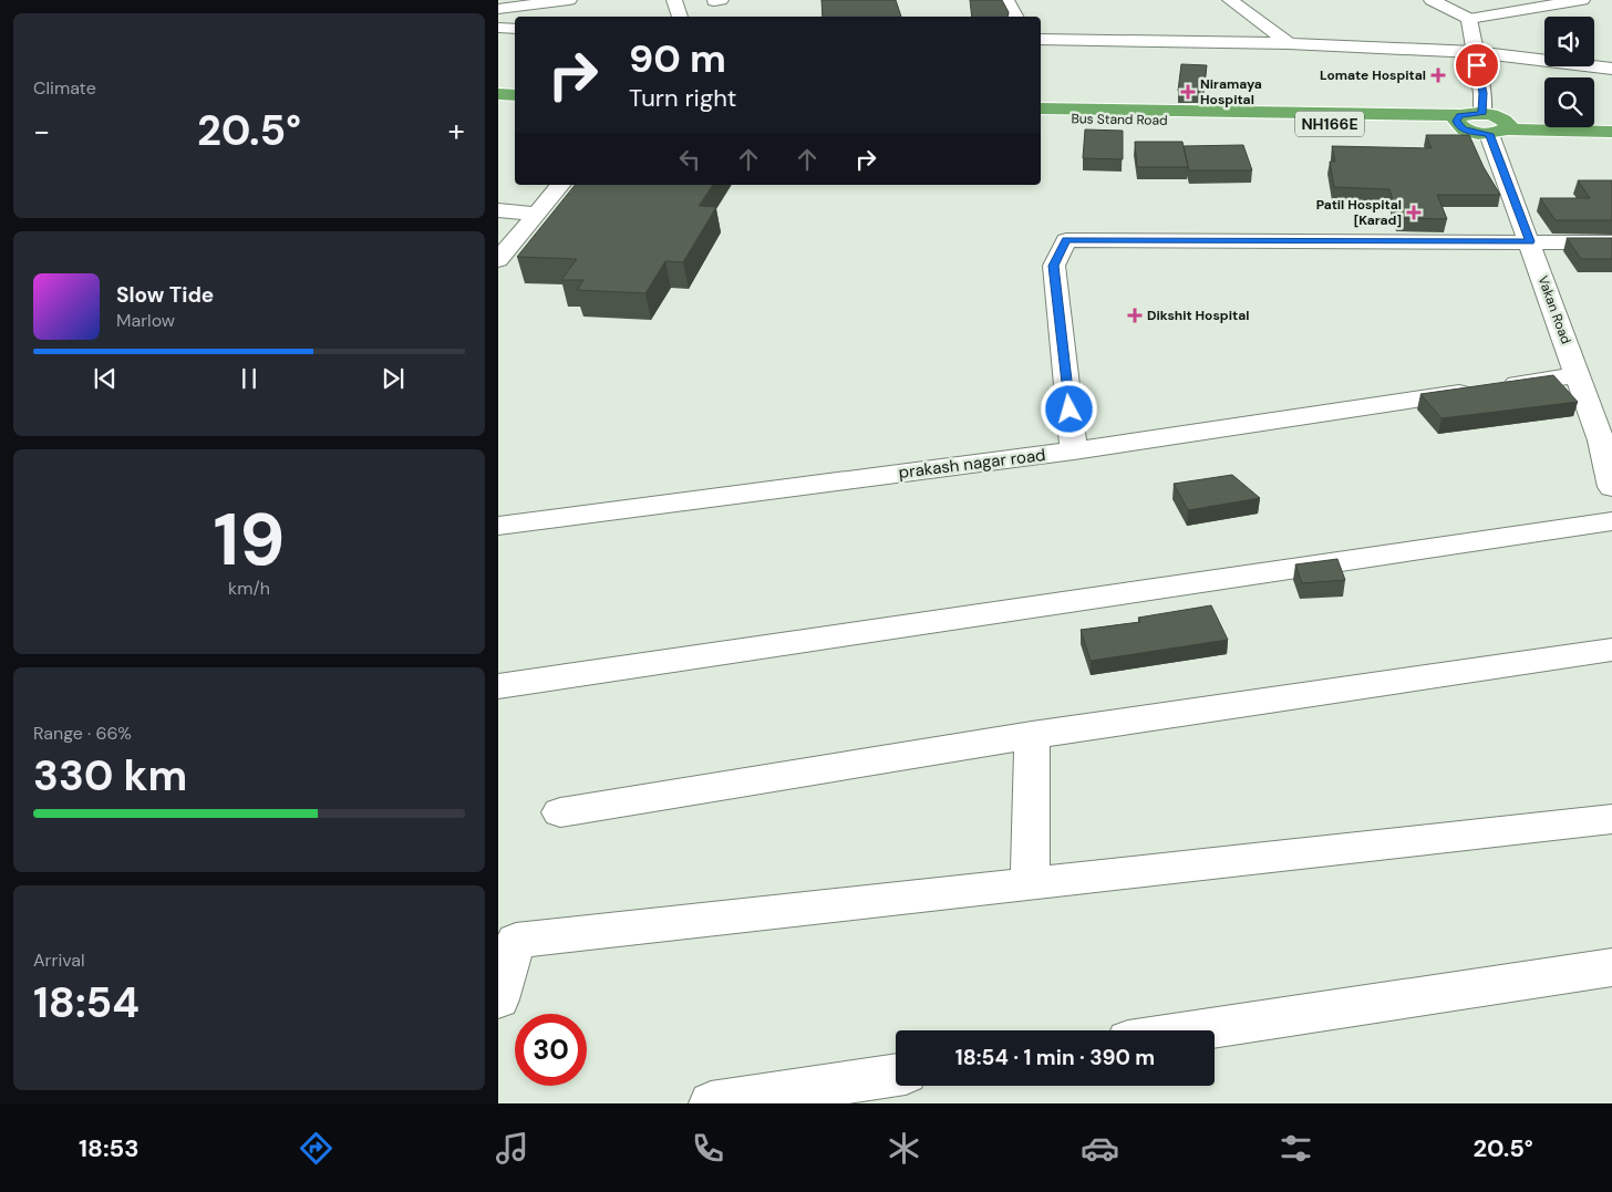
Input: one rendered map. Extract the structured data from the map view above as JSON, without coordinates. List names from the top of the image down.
{
  "streets": {
    "highway": ["Bus Stand Road", "NH166E"],
    "street": ["Vakan Road", "prakash nagar road"]
  },
  "crossings": [
    ["Bus Stand Road", "NH166E"],
    ["NH166E", "Vakan Road"],
    ["Vakan Road", "prakash nagar road"]
  ],
  "places": {
    "health": [
      "Lomate Hospital",
      "Niramaya Hospital",
      "Patil Hospital [Karad]",
      "Dikshit Hospital"
    ]
  },
  "page": {
    "tile": [
      "Climate",
      ["19", "km/h"],
      ["Range · 66%", "330 km"],
      ["Arrival", "18:54"]
    ],
    "turn": ["90 m", "Turn right"],
    "heat": ["−", "20.5°", "+"],
    "song": ["Slow Tide", "Marlow"],
    "limit": "30",
    "trip": "18:54 · 1 min · 390 m",
    "tabs": ["18:53", "20.5°"]
  }
}
